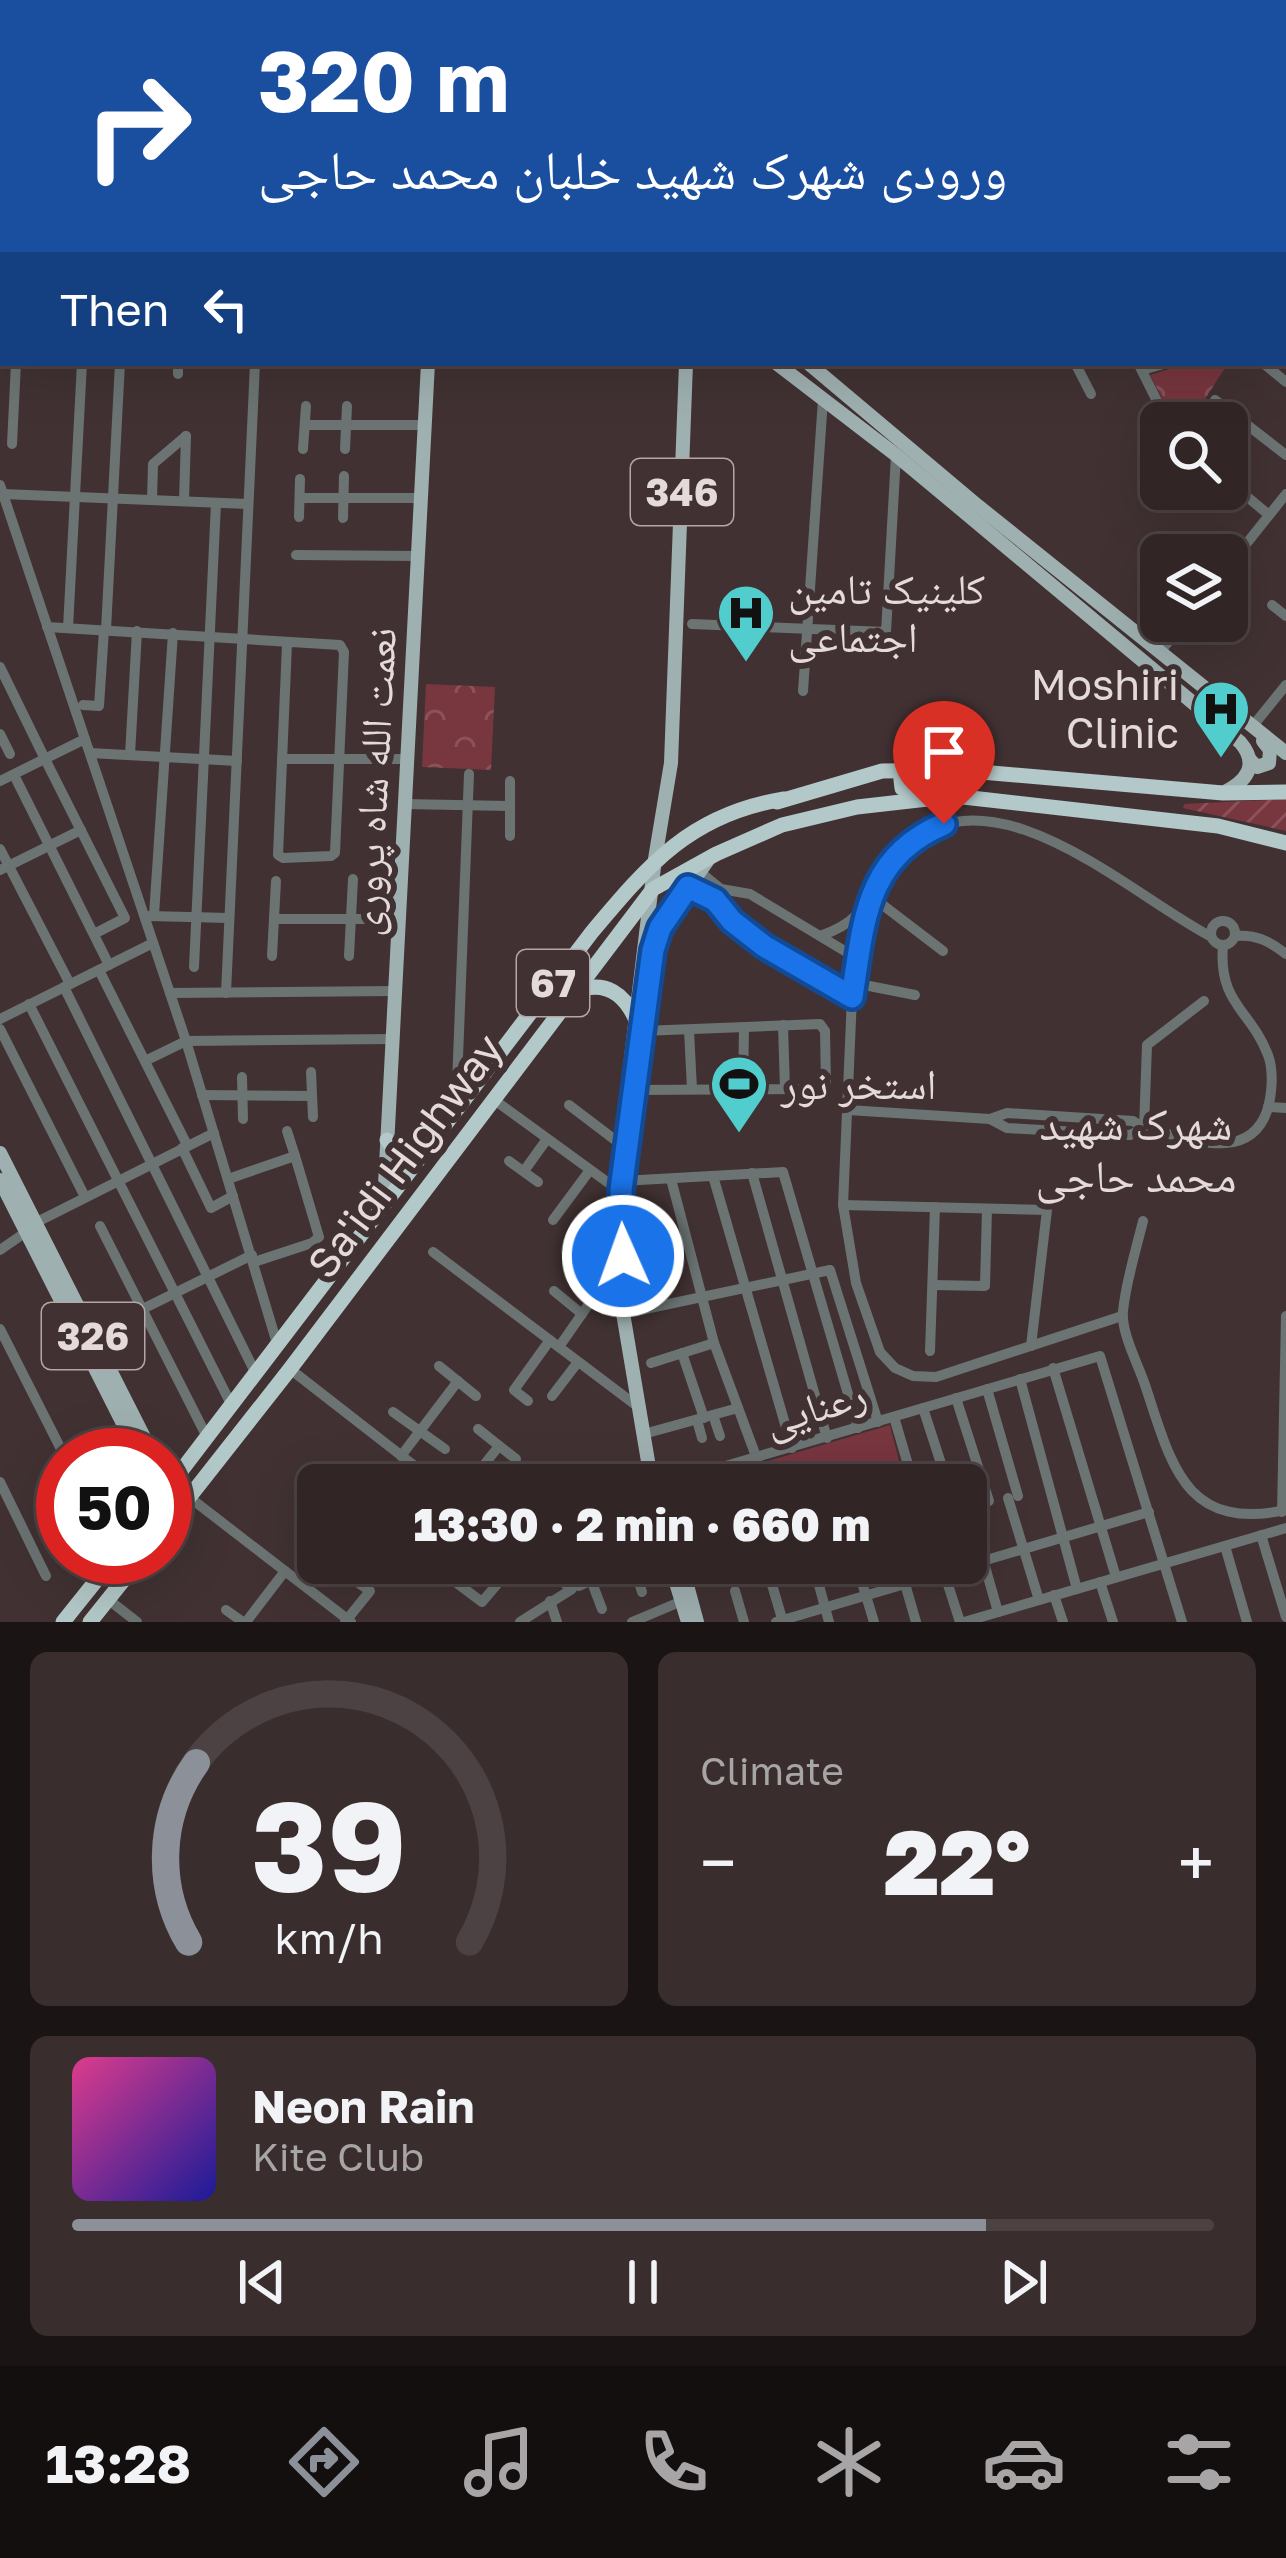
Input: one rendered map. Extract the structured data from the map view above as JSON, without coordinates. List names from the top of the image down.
{
  "streets": {
    "highway": ["67", "Sa'idi Highway"],
    "main road": ["346", "نعمت الله شاه پروری", "326"],
    "street": ["رعنایی"]
  },
  "crossings": [
    ["346", "67"],
    ["346", "Sa'idi Highway"],
    ["نعمت الله شاه پروری", "Sa'idi Highway"],
    ["67", "Sa'idi Highway"]
  ],
  "districts": ["شهرک شهید محمد حاجی"],
  "places": {
    "hospital": ["کلینیک تامین اجتماعی", "Moshiri Clinic"],
    "sports": ["استخر نور"]
  },
  "page": {
    "turn": ["320 m", "ورودی شهرک شهید خلبان محمد حاجی"],
    "then": "Then",
    "limit": "50",
    "trip": "13:30 · 2 min · 660 m",
    "tile": "Climate",
    "heat": ["−", "22°", "+"],
    "song": ["Neon Rain", "Kite Club"],
    "tabs": "13:28",
    "gauge": ["39", "km/h"]
  }
}
